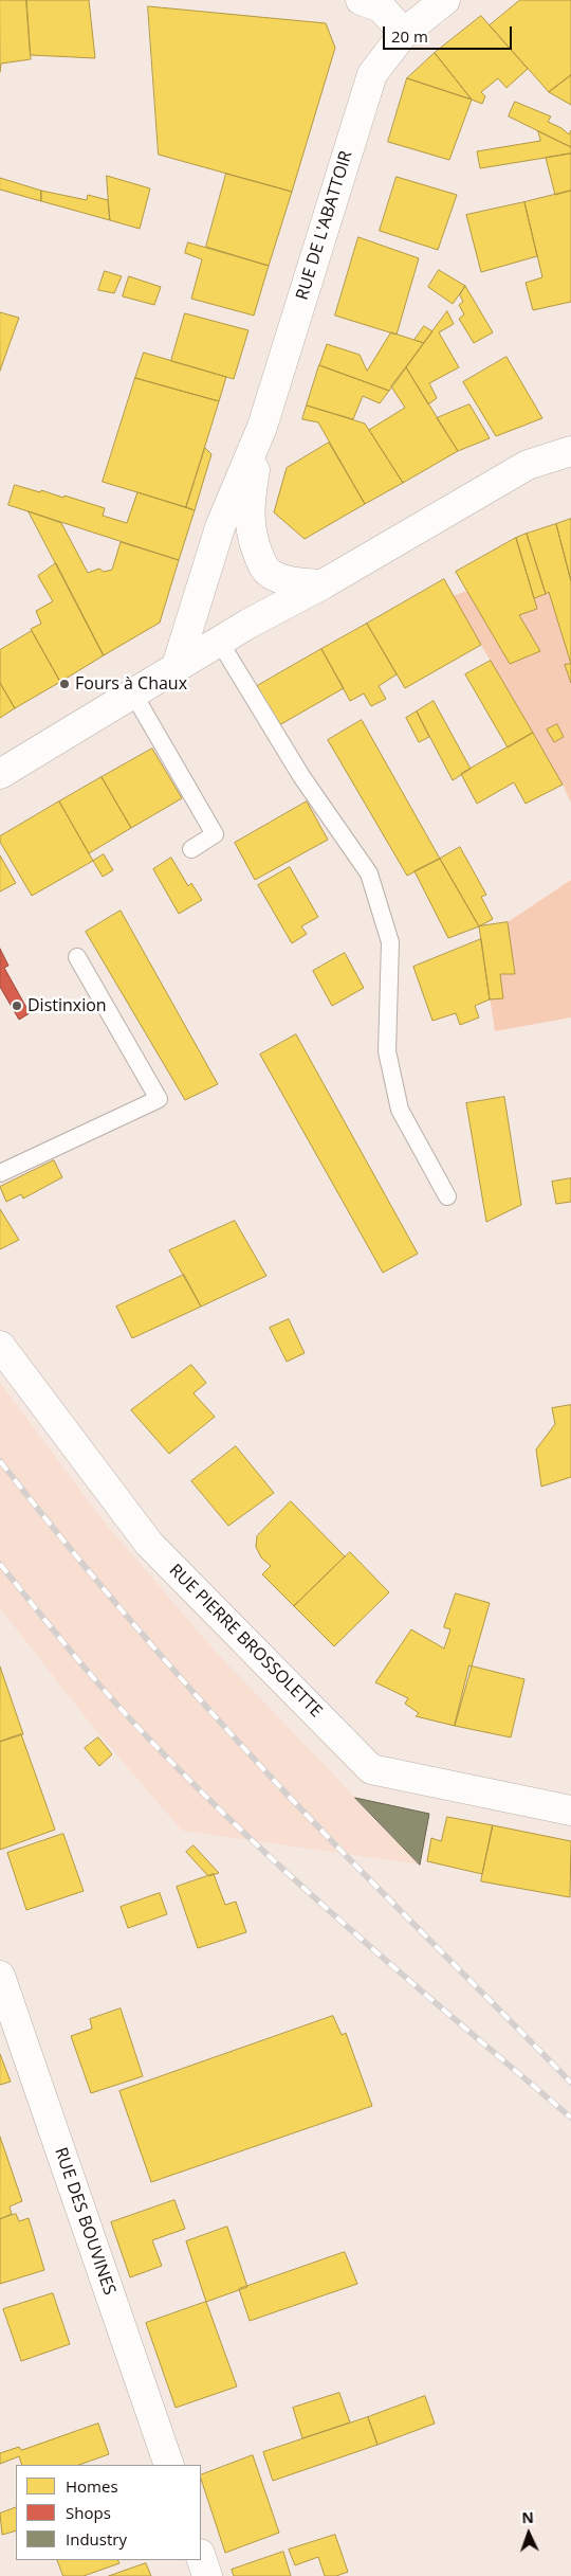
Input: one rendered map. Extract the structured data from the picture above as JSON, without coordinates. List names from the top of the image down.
{
  "streets": {
    "street": ["RUE DE L'ABATTOIR", "RUE PIERRE BROSSOLETTE", "RUE DES BOUVINES"]
  },
  "places": ["Fours à Chaux", "Distinxion"],
  "legend": ["Homes", "Shops", "Industry"],
  "scale_bar": "20 m",
  "north": "top"
}
